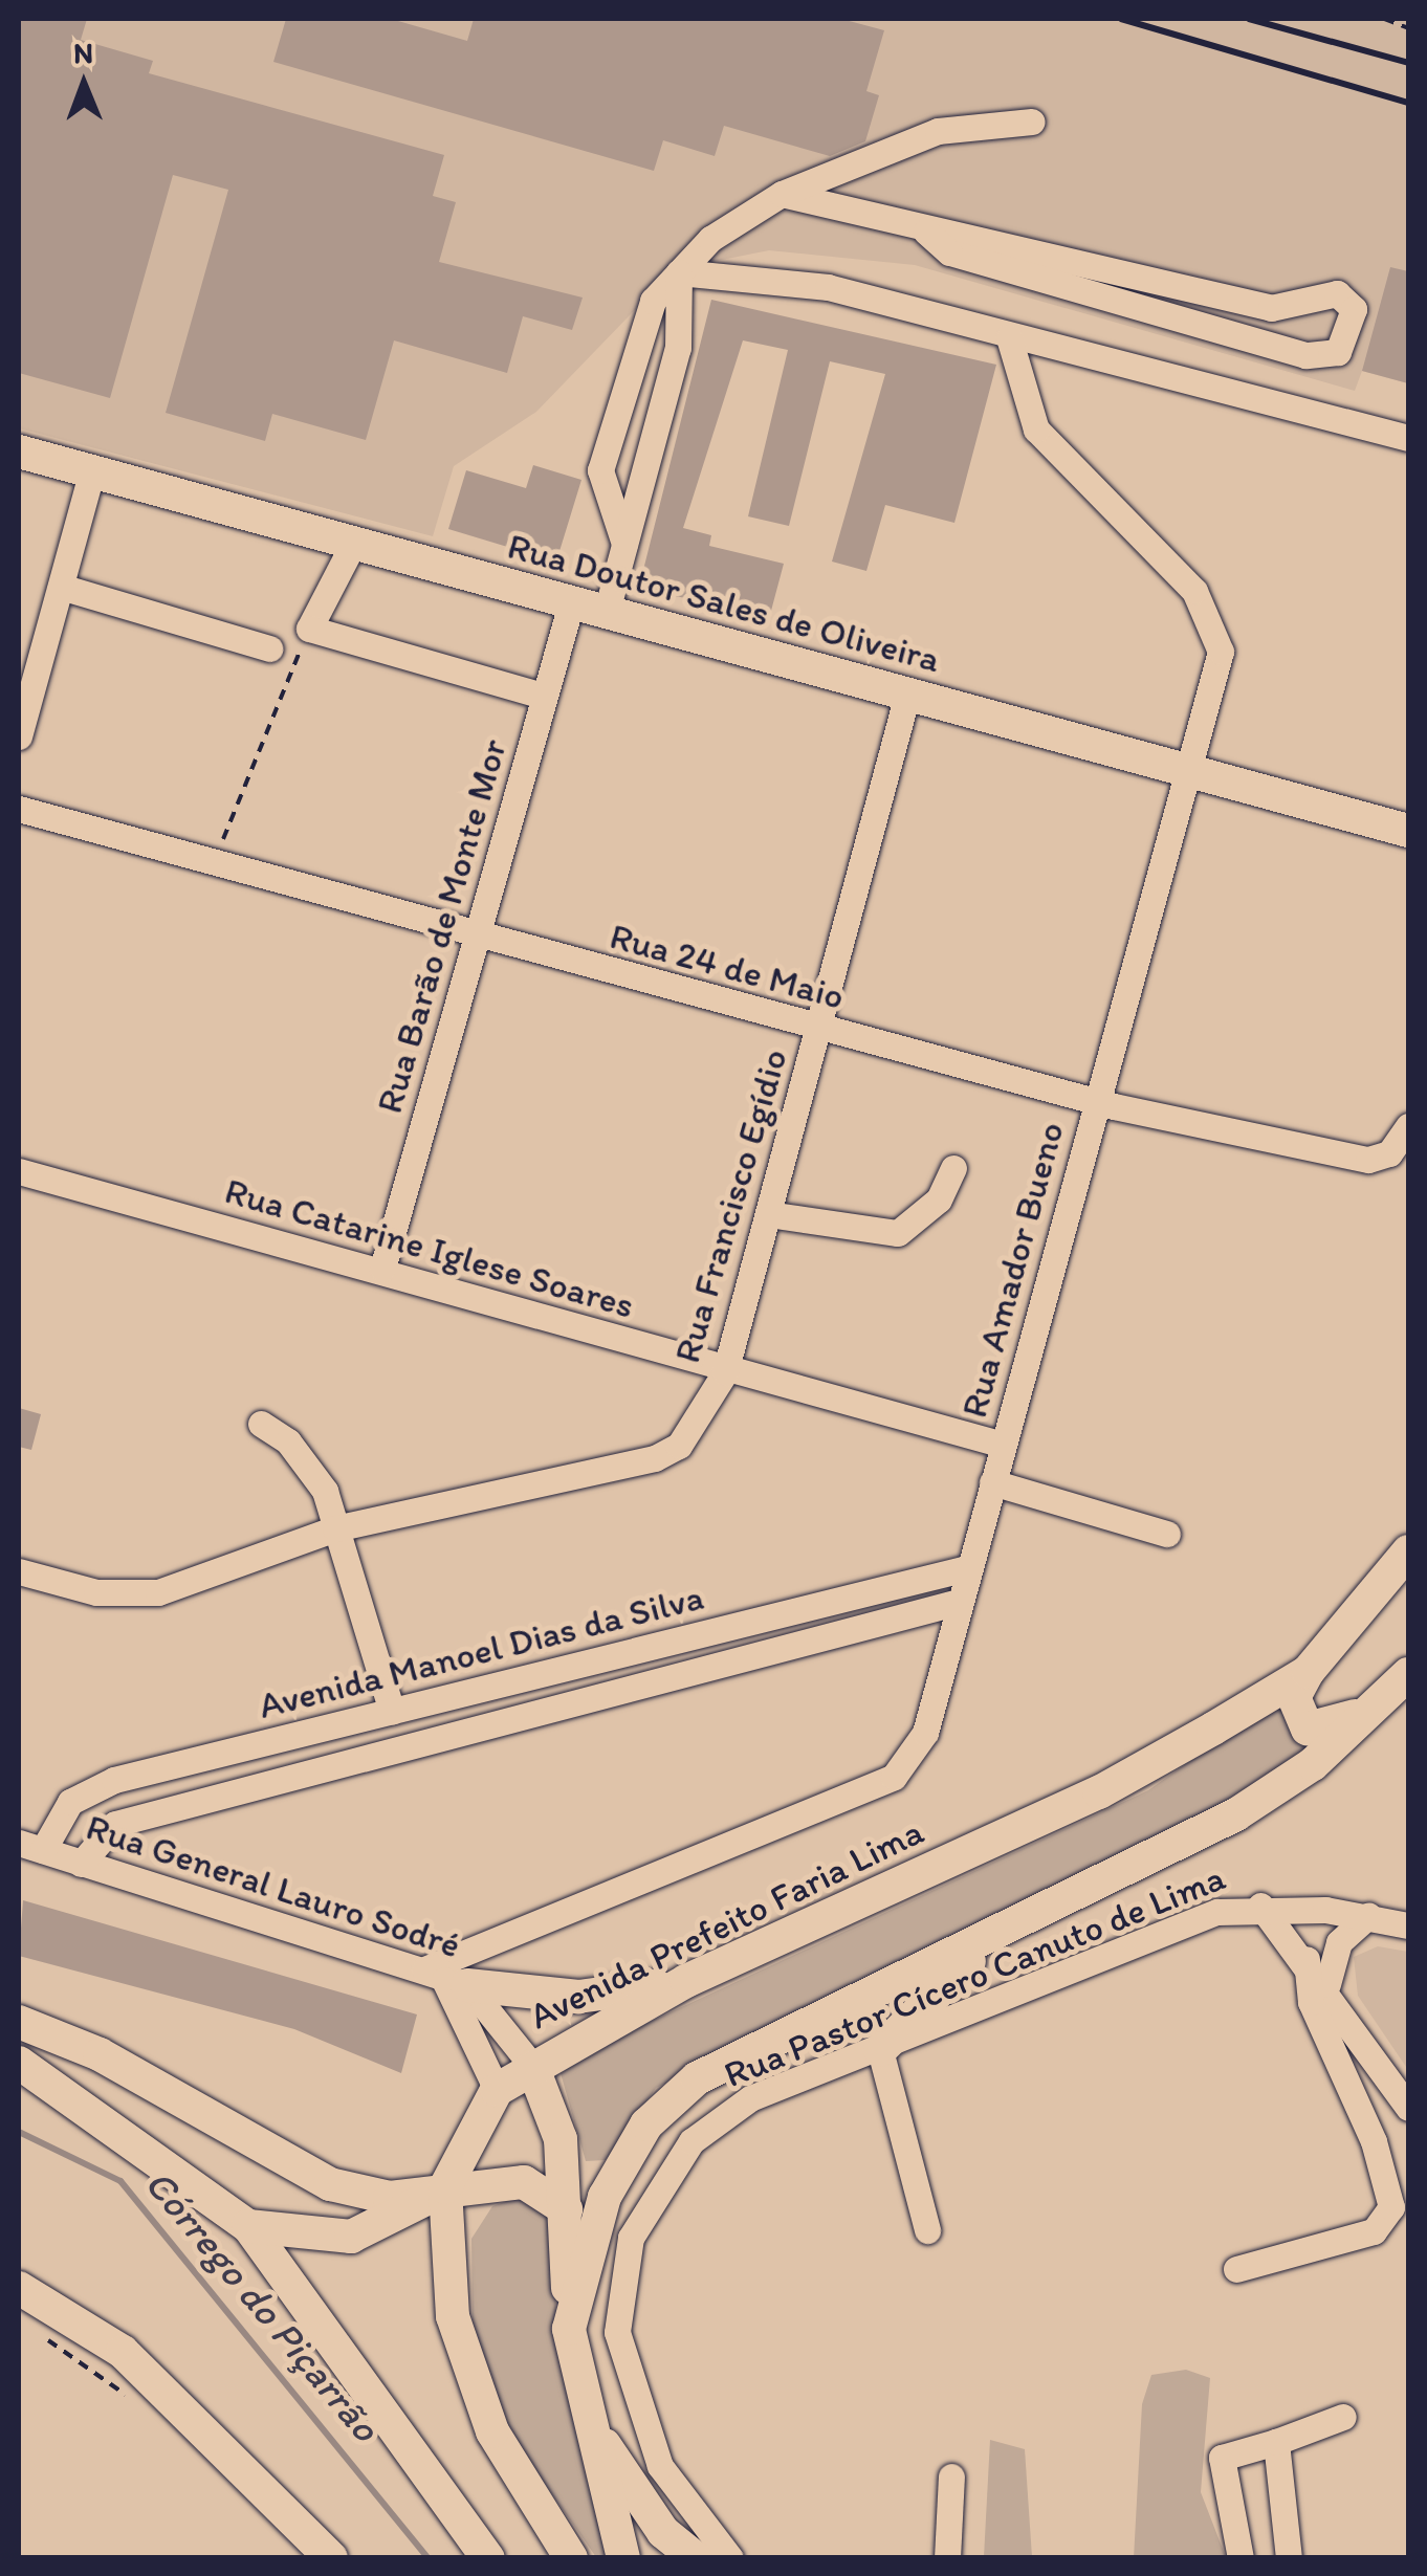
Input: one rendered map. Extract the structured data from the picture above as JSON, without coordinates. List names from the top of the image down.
{
  "streets": {
    "main road": ["Rua Doutor Sales de Oliveira", "Avenida Prefeito Faria Lima"],
    "street": [
      "Rua Barão de Monte Mor",
      "Rua 24 de Maio",
      "Rua Francisco Egídio",
      "Rua Catarine Iglese Soares",
      "Rua Amador Bueno",
      "Avenida Manoel Dias da Silva",
      "Rua General Lauro Sodré",
      "Rua Pastor Cícero Canuto de Lima"
    ]
  },
  "crossings": [
    ["Rua Doutor Sales de Oliveira", "Rua Barão de Monte Mor"],
    ["Rua Doutor Sales de Oliveira", "Rua Francisco Egídio"],
    ["Rua Doutor Sales de Oliveira", "Rua Amador Bueno"],
    ["Rua Barão de Monte Mor", "Rua 24 de Maio"],
    ["Rua Barão de Monte Mor", "Rua Catarine Iglese Soares"],
    ["Rua 24 de Maio", "Rua Francisco Egídio"],
    ["Rua 24 de Maio", "Rua Amador Bueno"],
    ["Rua Francisco Egídio", "Rua Catarine Iglese Soares"],
    ["Rua Catarine Iglese Soares", "Rua Amador Bueno"],
    ["Rua Amador Bueno", "Avenida Manoel Dias da Silva"],
    ["Rua Amador Bueno", "Rua General Lauro Sodré"],
    ["Avenida Manoel Dias da Silva", "Rua General Lauro Sodré"],
    ["Rua General Lauro Sodré", "Avenida Prefeito Faria Lima"]
  ],
  "water": ["Córrego do Piçarrão"],
  "north": "top"
}
